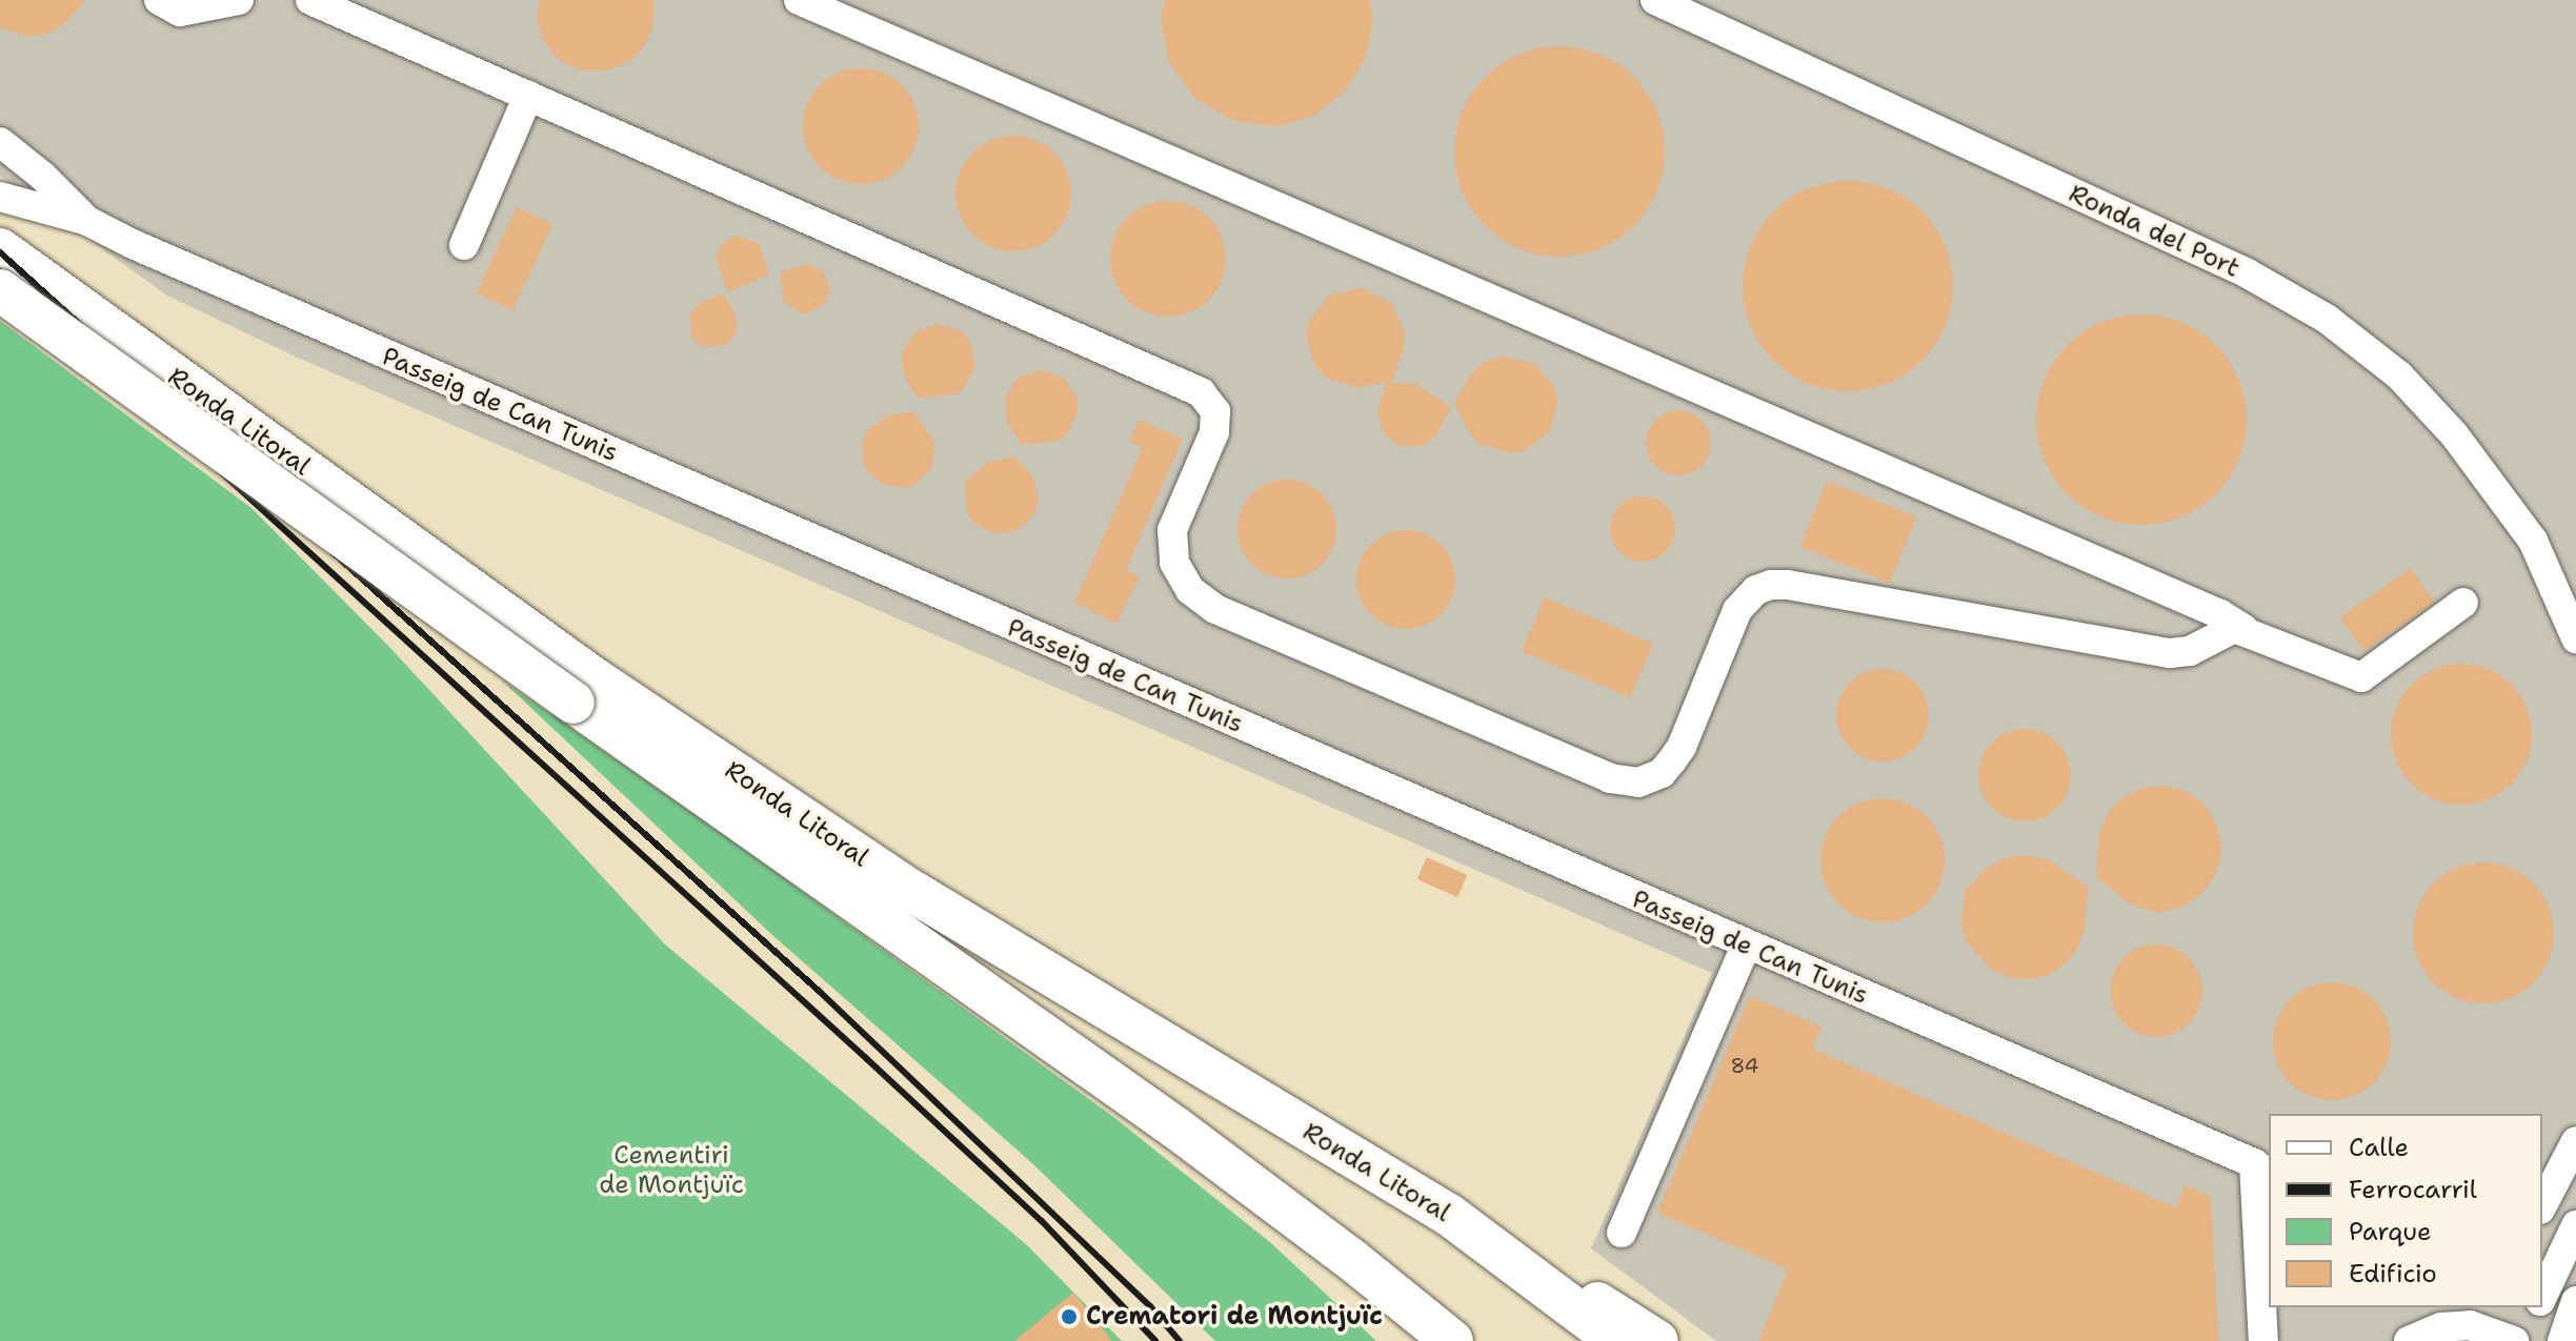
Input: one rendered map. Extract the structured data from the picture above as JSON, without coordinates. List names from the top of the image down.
{
  "streets": {
    "highway": ["Ronda Litoral"],
    "street": ["Ronda del Port", "Passeig de Can Tunis"]
  },
  "parks": ["Cementiri de Montjuïc"],
  "places": ["Crematori de Montjuïc"],
  "house_numbers": ["84"],
  "legend": [
    "Calle",
    "Ferrocarril",
    "Parque",
    "Edificio"
  ]
}
